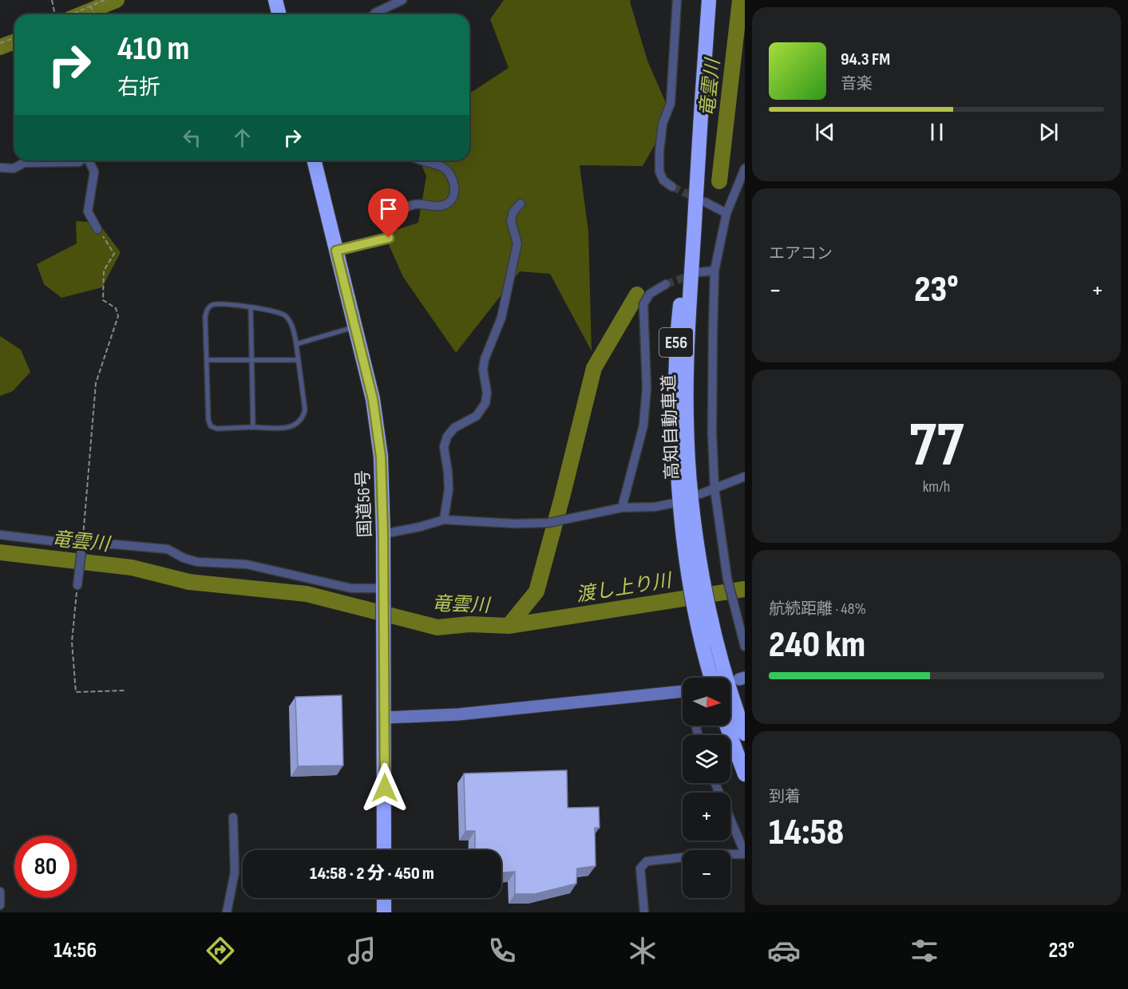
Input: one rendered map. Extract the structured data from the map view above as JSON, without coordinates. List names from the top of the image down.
{
  "streets": {
    "highway": ["E56", "高知自動車道", "国道56号"]
  },
  "water": ["竜雲川", "渡し上り川"],
  "north": "right",
  "page": {
    "turn": ["410 m", "右折"],
    "song": ["94.3 FM", "音楽"],
    "tile": [
      "エアコン",
      ["77", "km/h"],
      ["航続距離 · 48%", "240 km"],
      ["到着", "14:58"]
    ],
    "heat": ["−", "23°", "+"],
    "map_buttons": ["+", "−"],
    "limit": "80",
    "trip": "14:58 · 2 分 · 450 m",
    "tabs": ["14:56", "23°"]
  }
}
